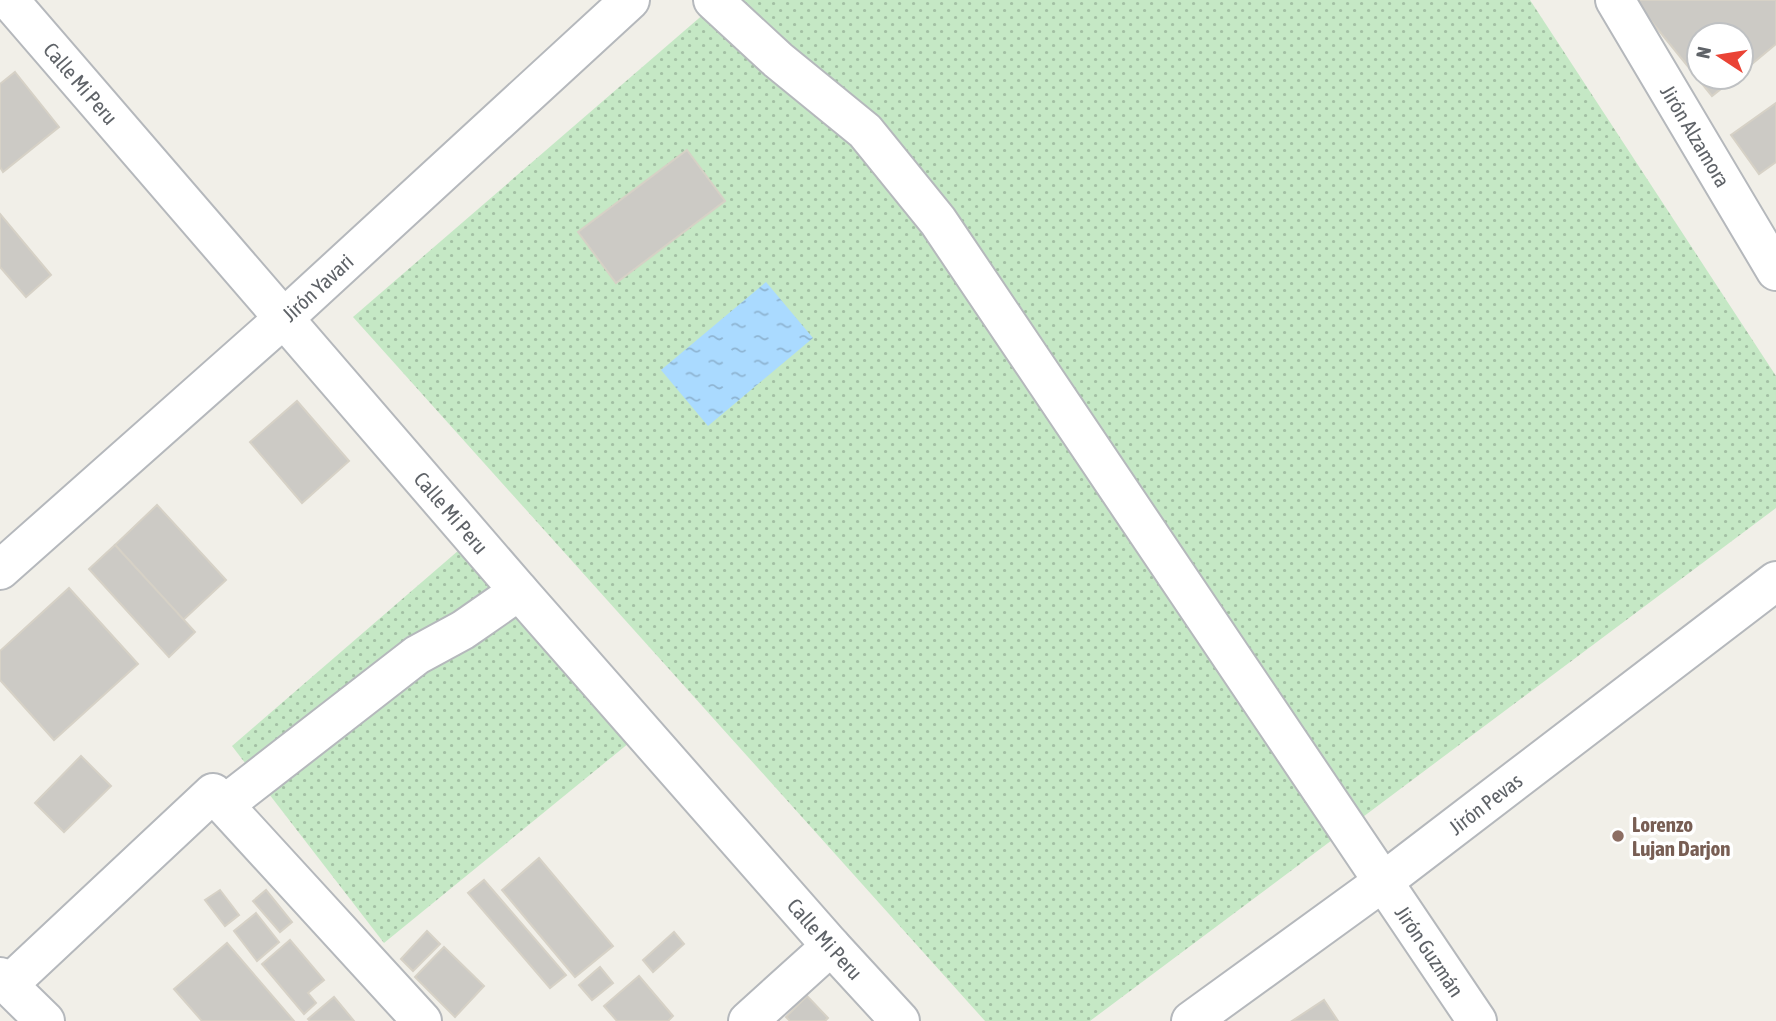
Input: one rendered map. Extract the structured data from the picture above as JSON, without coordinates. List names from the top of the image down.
{
  "streets": {
    "street": [
      "Calle Mi Peru",
      "Jirón Alzamora",
      "Jirón Yavari",
      "Jirón Pevas",
      "Jirón Guzmán"
    ]
  },
  "crossings": [
    ["Calle Mi Peru", "Jirón Yavari"],
    ["Jirón Pevas", "Jirón Guzmán"]
  ],
  "places": ["Lorenzo Lujan Darjon"],
  "north": "left"
}
